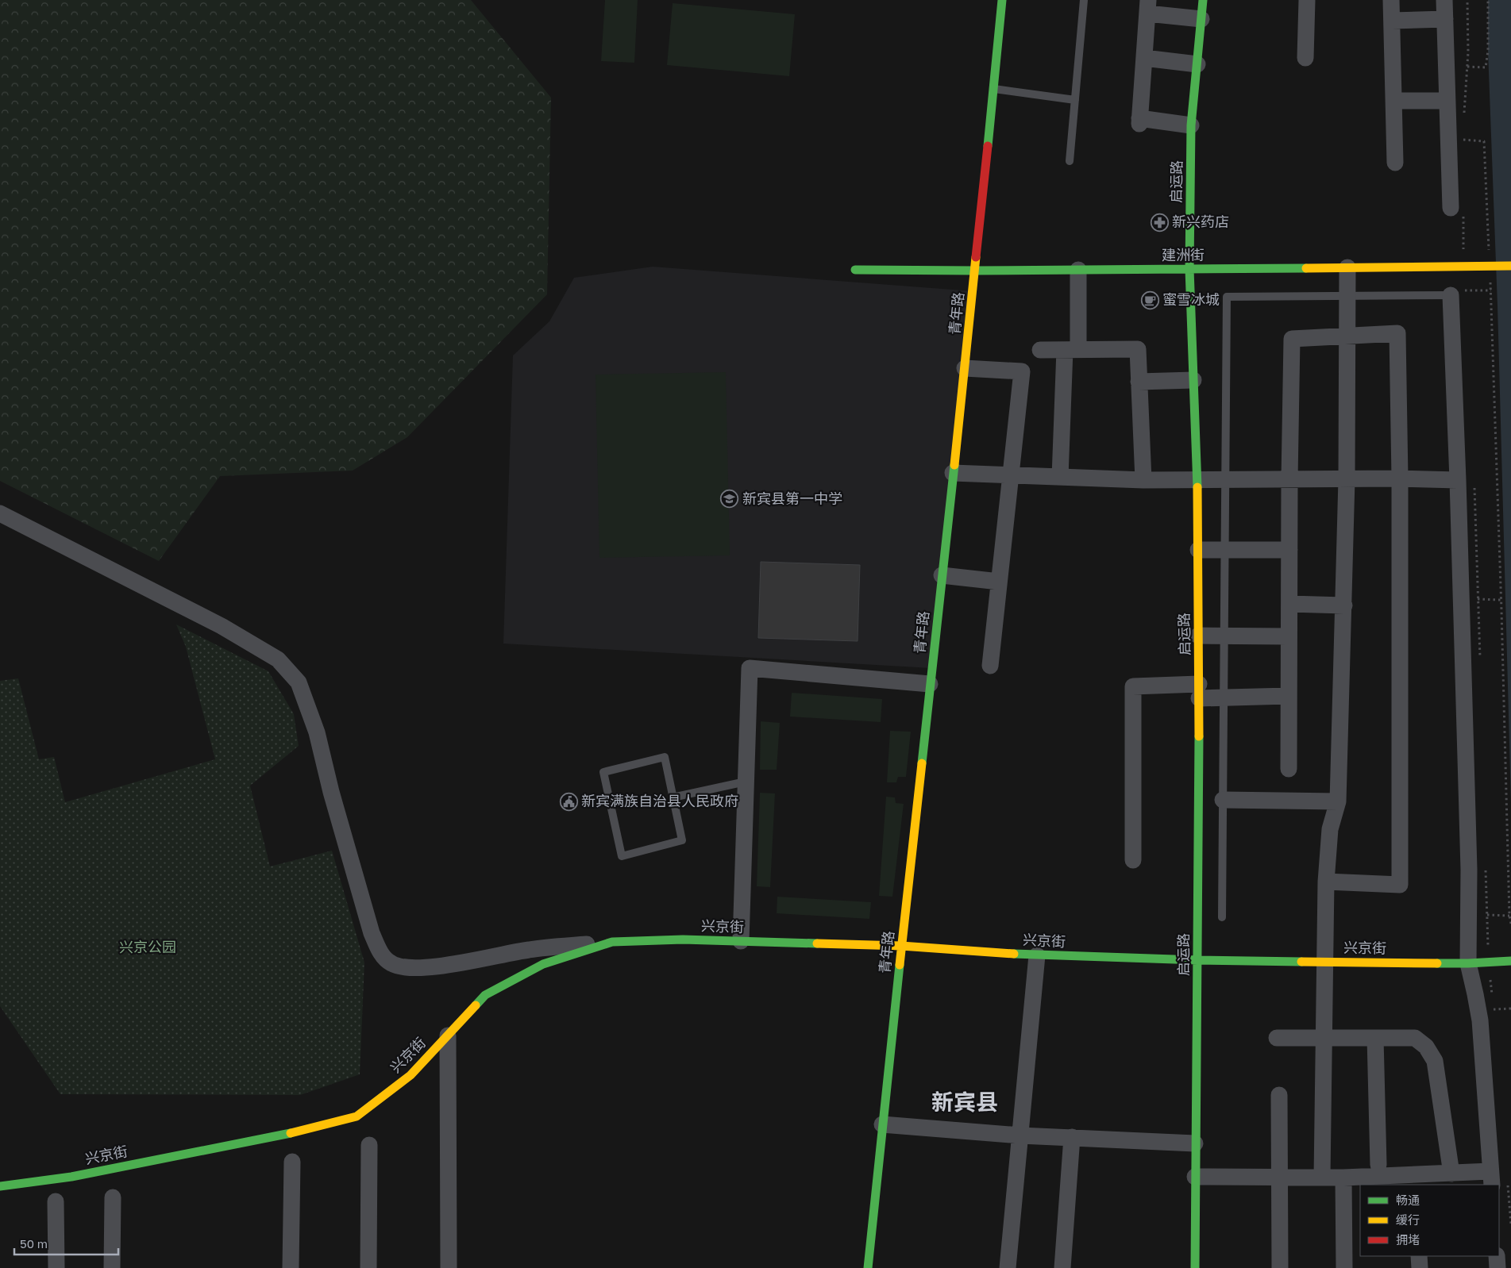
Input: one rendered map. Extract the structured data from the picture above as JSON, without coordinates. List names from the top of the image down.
{
  "streets": {
    "street": [
      "启运路",
      "建洲街",
      "青年路",
      "兴京街"
    ]
  },
  "crossings": [
    ["启运路", "建洲街"],
    ["启运路", "兴京街"],
    ["建洲街", "青年路"],
    ["青年路", "兴京街"]
  ],
  "districts": ["新宾县"],
  "parks": ["兴京公园"],
  "places": {
    "pharmacy": ["新兴药店"],
    "cafe": ["蜜雪冰城"],
    "school or university": ["新宾县第一中学"],
    "public building": ["新宾满族自治县人民政府"]
  },
  "legend": ["畅通", "缓行", "拥堵"],
  "scale_bar": "50 m"
}
